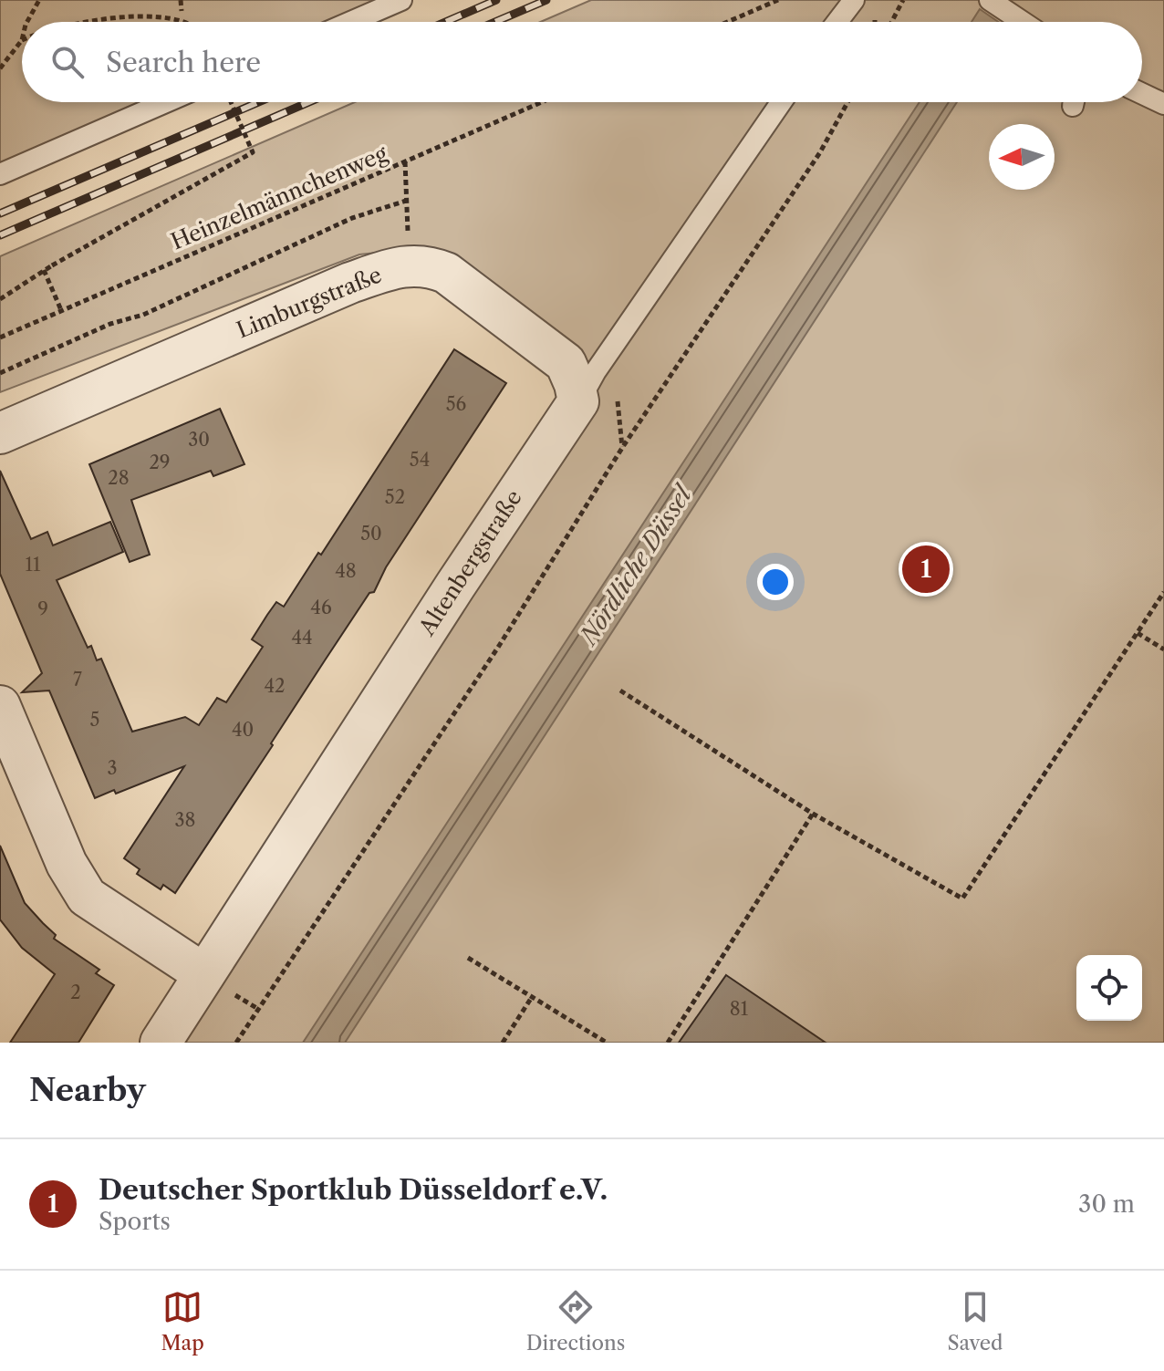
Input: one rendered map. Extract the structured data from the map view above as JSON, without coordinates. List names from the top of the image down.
{
  "streets": {
    "street": ["Limburgstraße", "Altenbergstraße"],
    "path": ["Heinzelmännchenweg"]
  },
  "crossings": [
    ["Limburgstraße", "Altenbergstraße"]
  ],
  "water": ["Nördliche Düssel"],
  "house_numbers": [
    "56",
    "30",
    "54",
    "29",
    "28",
    "52",
    "50",
    "11",
    "48",
    "46",
    "9",
    "44",
    "7",
    "42",
    "5",
    "40",
    "3",
    "38",
    "2",
    "81"
  ],
  "north": "left",
  "page": {
    "search": "Search here",
    "pins": "1",
    "heading": "Nearby",
    "list": [
      {
        "mark": "1",
        "name": "Deutscher Sportklub Düsseldorf e.V.",
        "note": "Sports",
        "value": "30 m"
      }
    ],
    "nav": ["Map", "Directions", "Saved"]
  }
}
